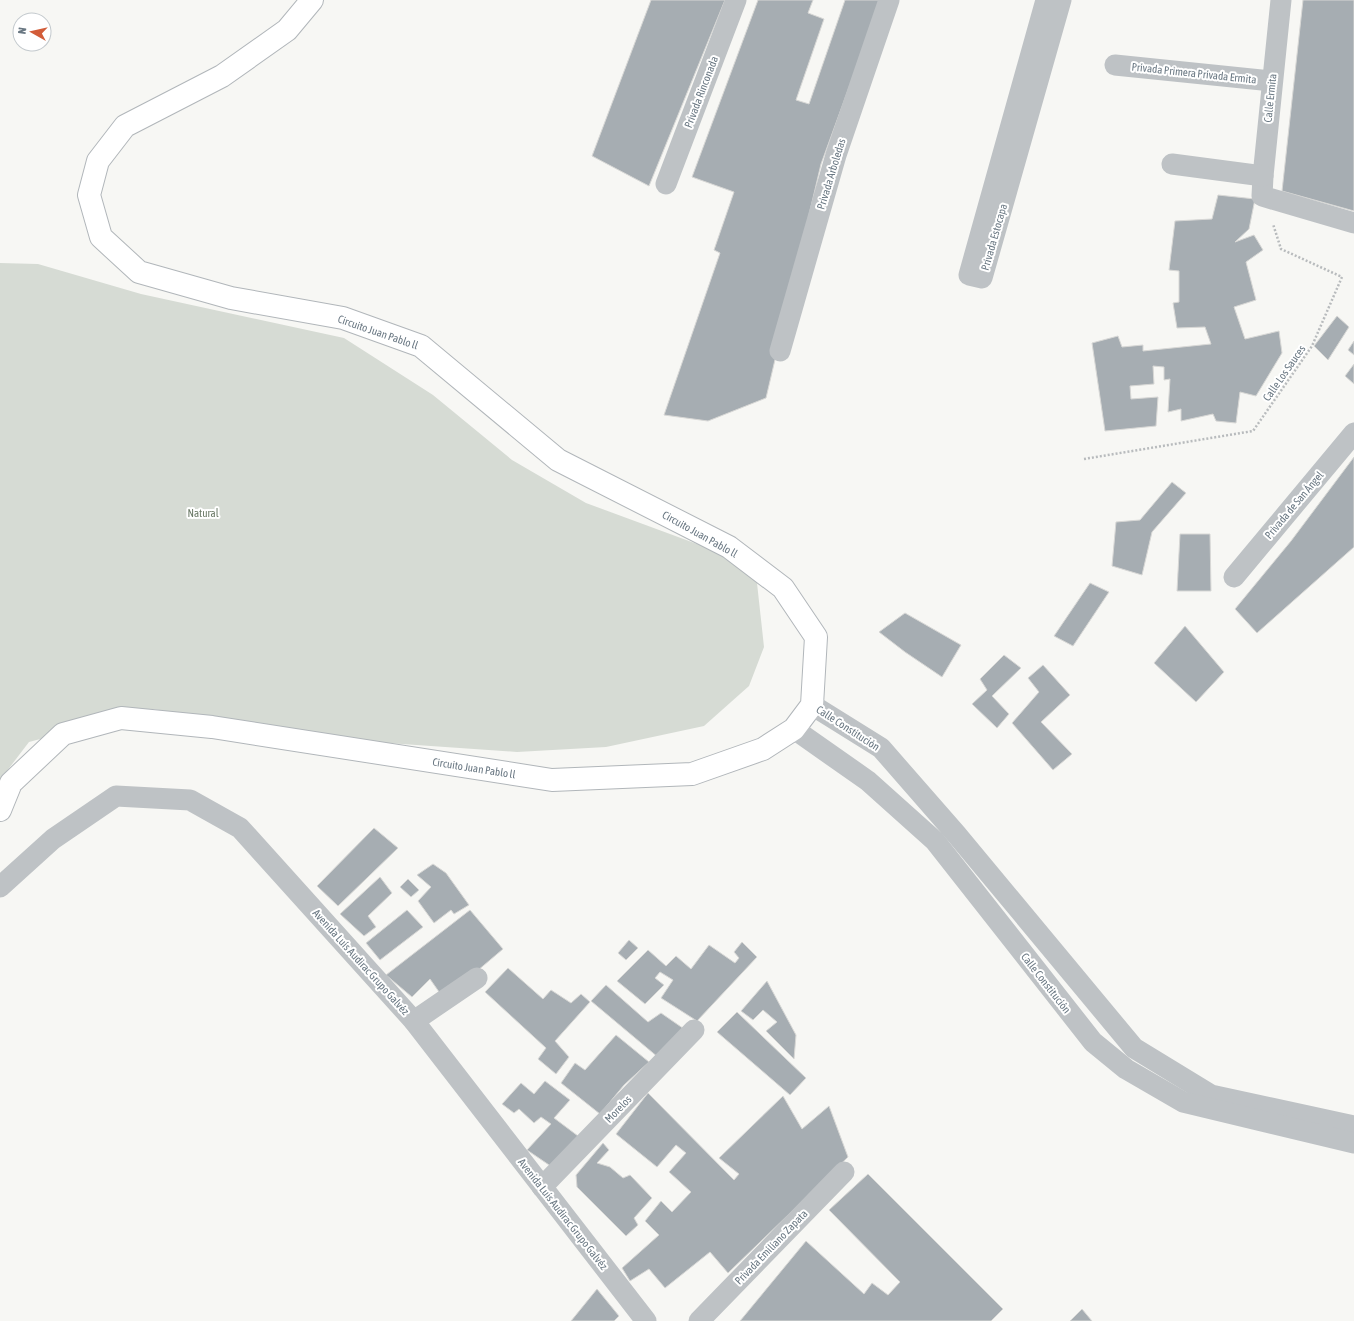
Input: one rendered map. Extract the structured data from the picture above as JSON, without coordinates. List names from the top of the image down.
{
  "streets": {
    "main road": ["Circuito Juan Pablo ll"],
    "street": [
      "Privada Primera Privada Ermita",
      "Privada Rinconada",
      "Calle Ermita",
      "Privada Arboledas",
      "Privada Estocapa",
      "Privada de San Ángel",
      "Calle Constitución",
      "Avenida Luís Audirac Grupo Galvéz",
      "Morelos",
      "Privada Emiliano Zapata"
    ],
    "path": ["Calle Los Sauces"]
  },
  "crossings": [
    ["Privada Primera Privada Ermita", "Calle Ermita"],
    ["Calle Ermita", "Calle Los Sauces"],
    ["Circuito Juan Pablo ll", "Calle Constitución"],
    ["Avenida Luís Audirac Grupo Galvéz", "Morelos"]
  ],
  "parks": ["Natural"],
  "north": "left"
}
